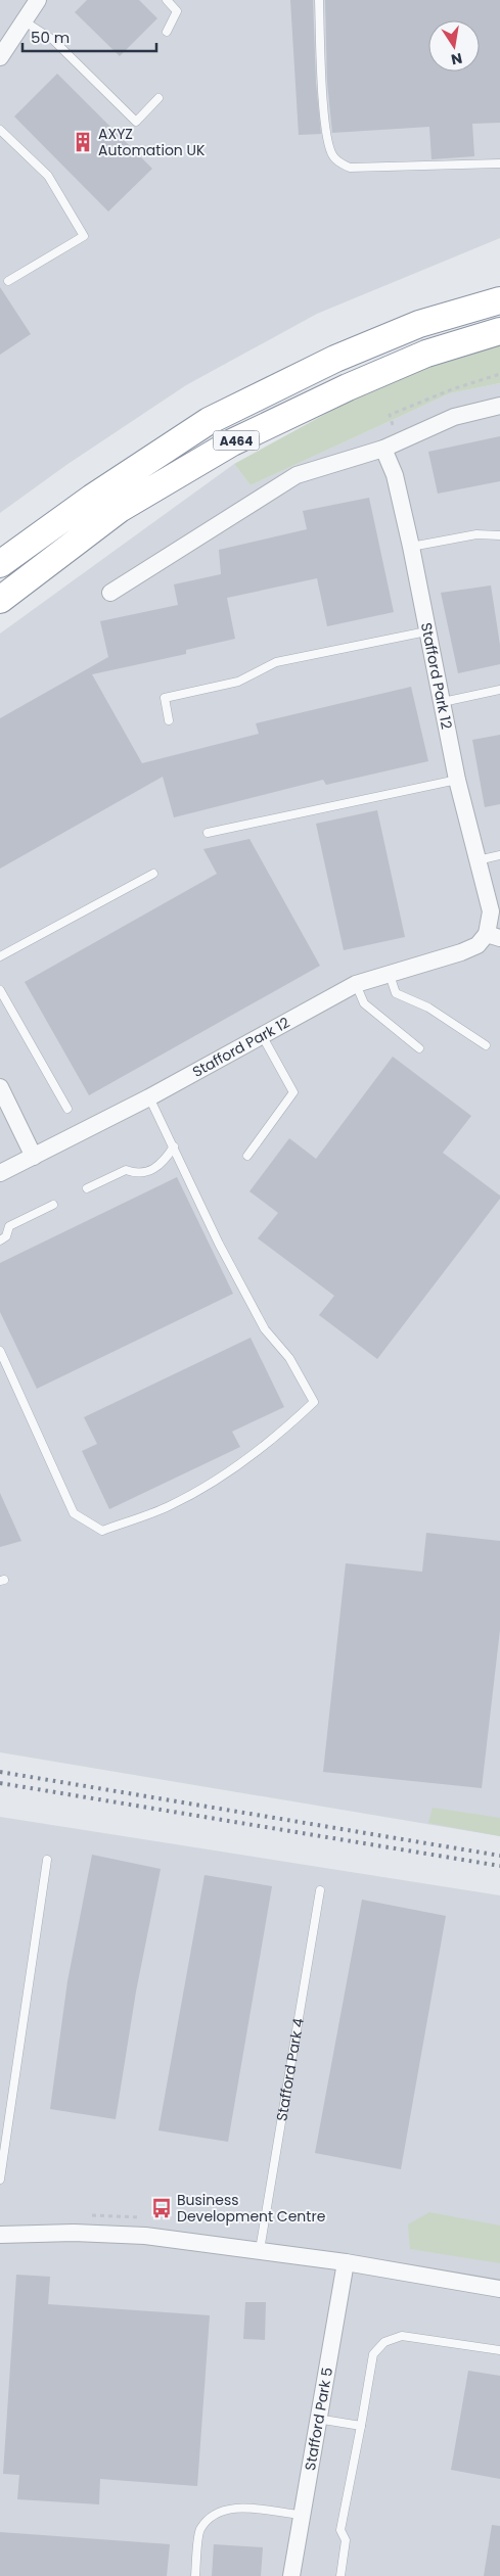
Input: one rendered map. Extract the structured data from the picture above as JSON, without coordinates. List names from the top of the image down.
{
  "streets": {
    "highway": ["A464"],
    "street": ["Stafford Park 12", "Stafford Park 5"],
    "lane": ["Stafford Park 4"]
  },
  "places": {
    "building": ["AXYZ Automation UK"],
    "bus stop": ["Business Development Centre"]
  },
  "scale_bar": "50 m",
  "north": "bottom"
}
